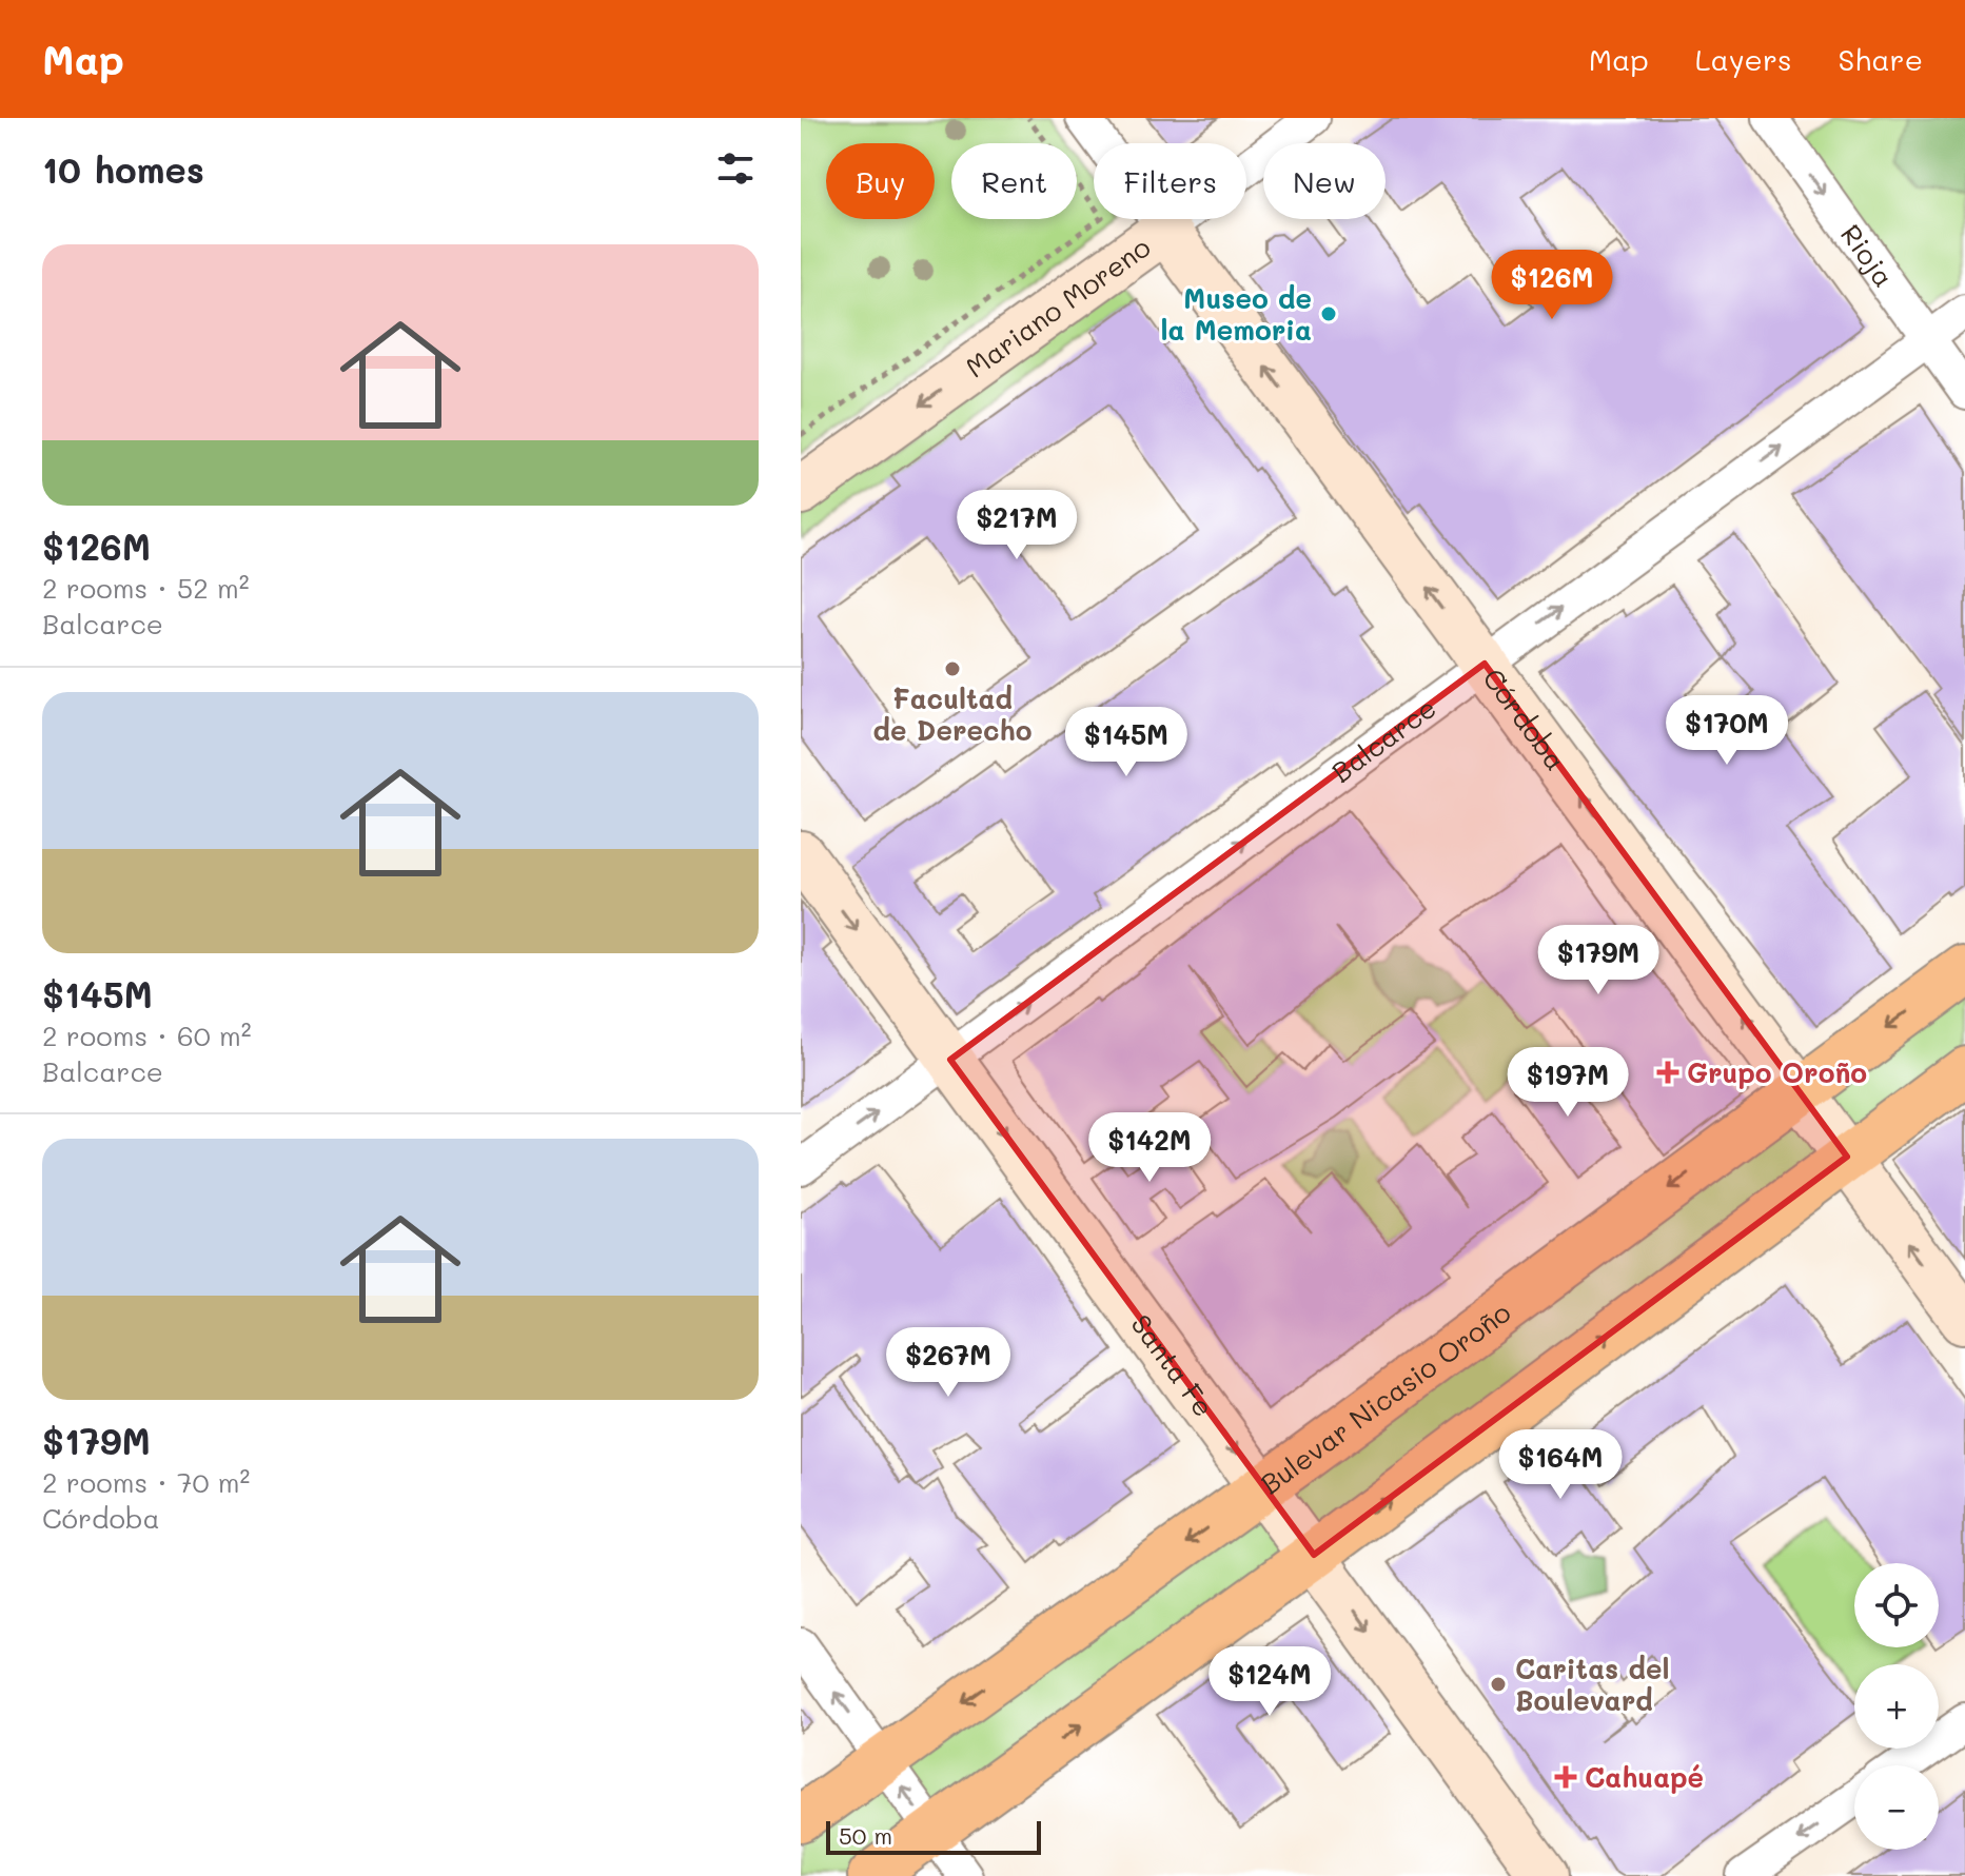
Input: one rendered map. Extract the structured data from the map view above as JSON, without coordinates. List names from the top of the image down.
{
  "streets": {
    "main road": [
      "Mariano Moreno",
      "Córdoba",
      "Santa Fe",
      "Bulevar Nicasio Oroño"
    ],
    "street": ["Rioja", "Balcarce"]
  },
  "crossings": [
    ["Rioja", "Balcarce"],
    ["Mariano Moreno", "Córdoba"],
    ["Córdoba", "Balcarce"],
    ["Córdoba", "Bulevar Nicasio Oroño"],
    ["Balcarce", "Santa Fe"],
    ["Santa Fe", "Bulevar Nicasio Oroño"]
  ],
  "one_way": [
    "Rioja",
    "Mariano Moreno",
    "Córdoba",
    "Balcarce",
    "Santa Fe"
  ],
  "places": {
    "other": ["Museo de la Memoria", "Facultad de Derecho", "Caritas del Boulevard"],
    "health": ["Grupo Oroño", "Cahuapé"]
  },
  "scale_bar": "50 m",
  "page": {
    "header": "Map",
    "nav": ["Map", "Layers", "Share"],
    "heading": "10 homes",
    "chip": [
      "Buy",
      "Rent",
      "Filters",
      "New"
    ],
    "list": [
      {
        "name": "$126M",
        "note": "2 rooms · 52 m² · Balcarce"
      },
      {
        "name": "$145M",
        "note": "2 rooms · 60 m² · Balcarce"
      },
      {
        "name": "$179M",
        "note": "2 rooms · 70 m² · Córdoba"
      }
    ],
    "price": [
      "$126M",
      "$217M",
      "$170M",
      "$145M",
      "$179M",
      "$197M",
      "$142M",
      "$267M",
      "$164M",
      "$124M"
    ],
    "map_buttons": ["+", "−"],
    "scale": "50 m"
  }
}
